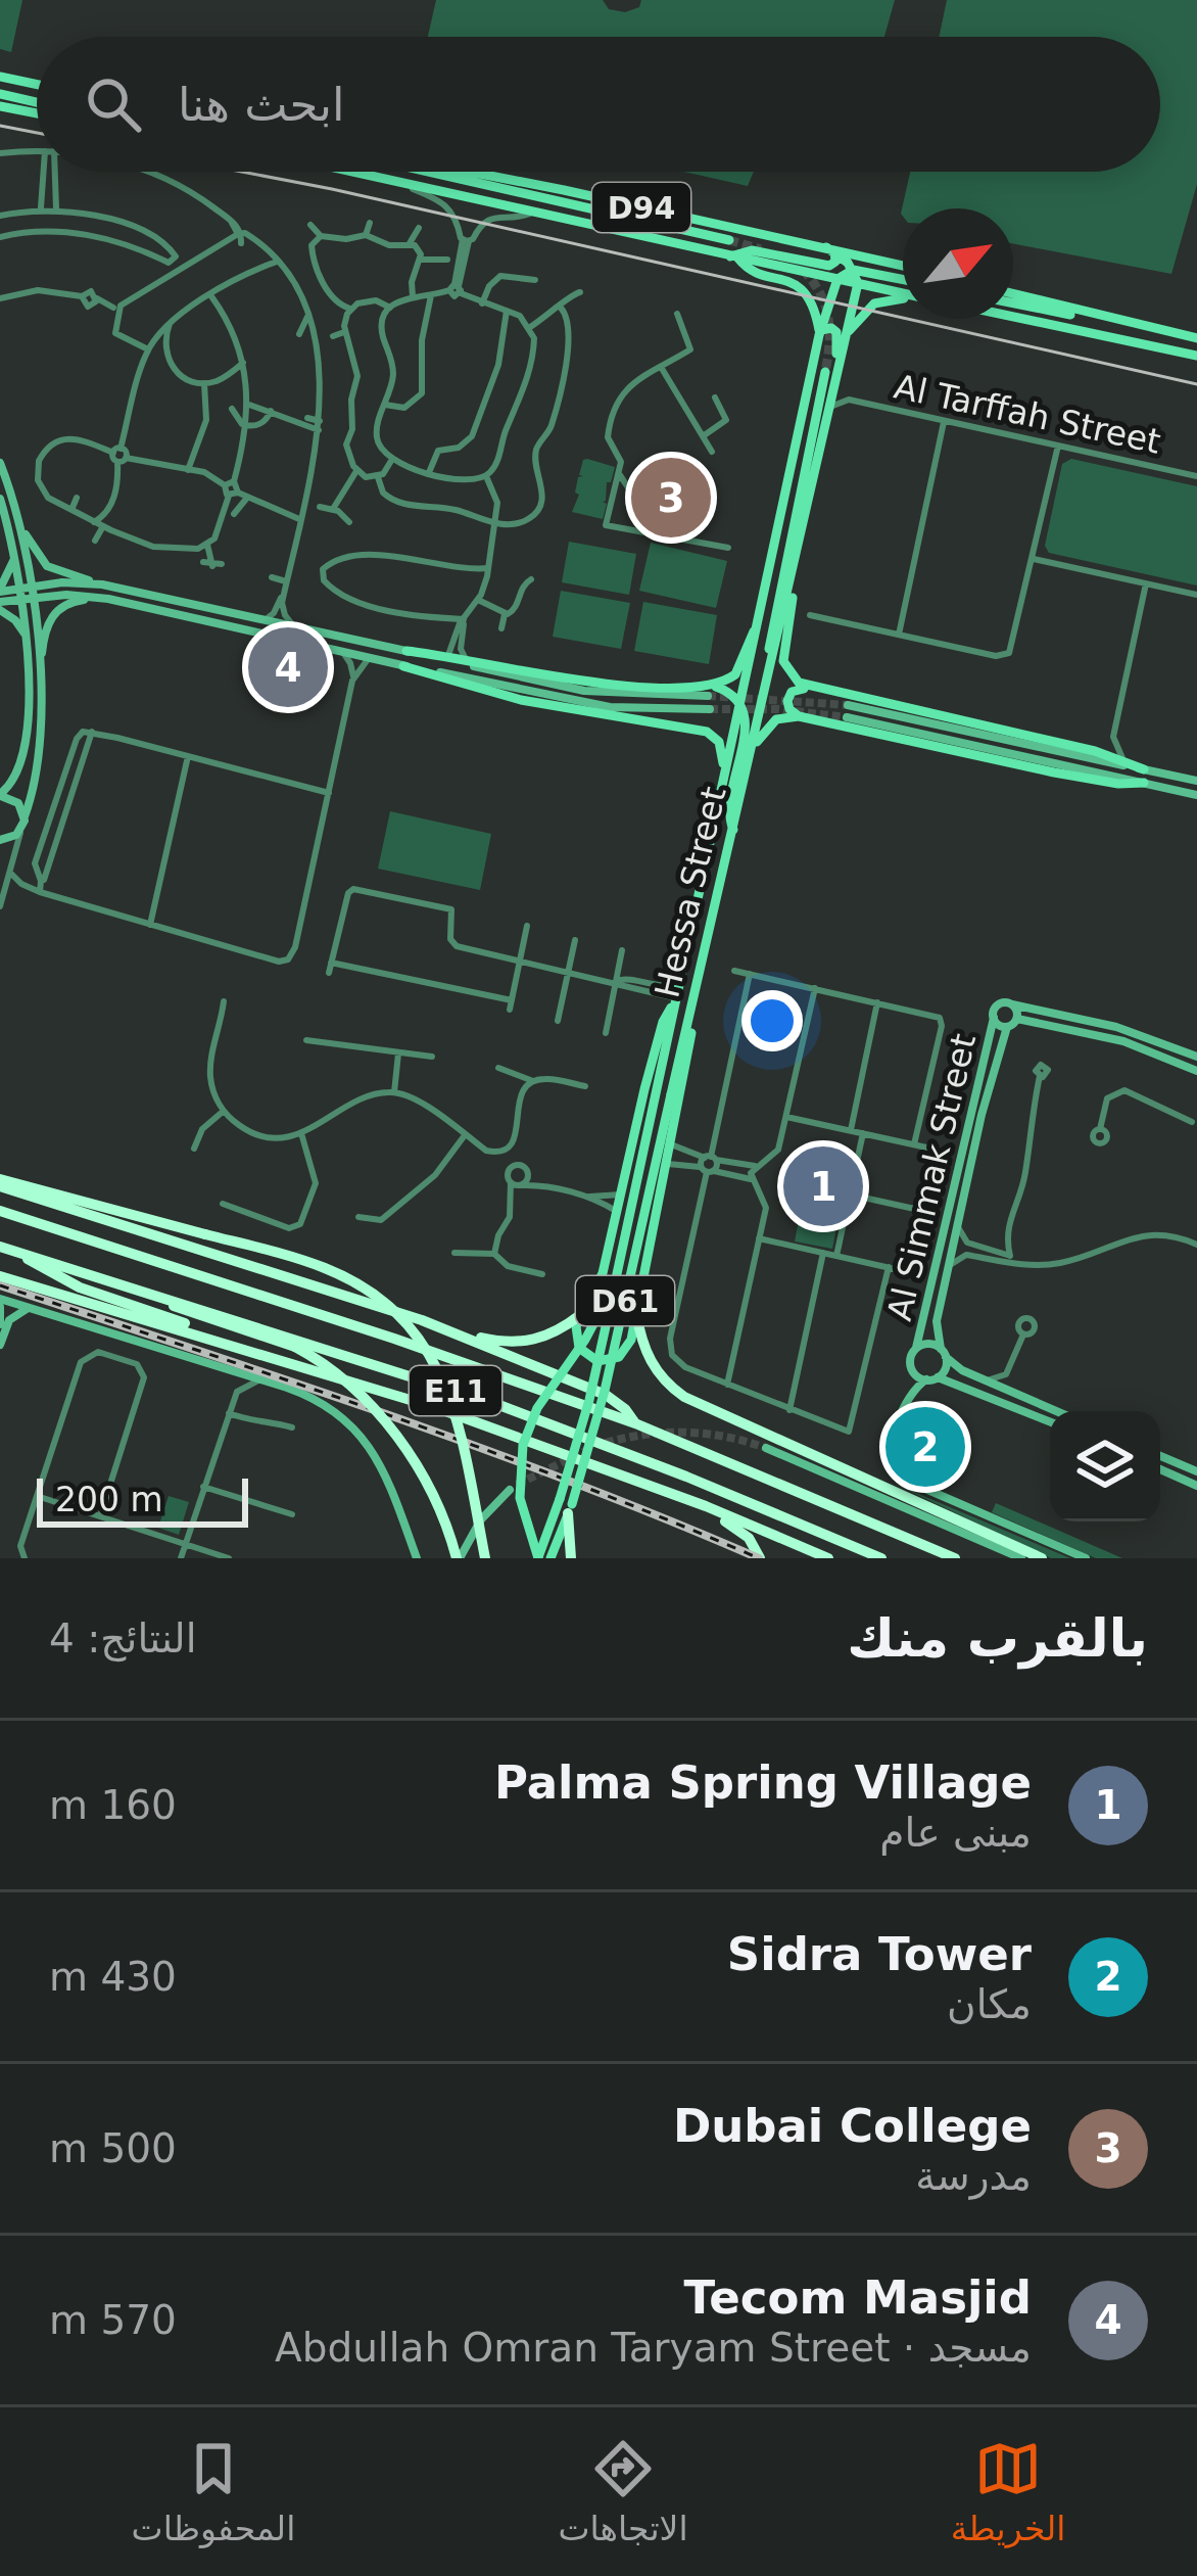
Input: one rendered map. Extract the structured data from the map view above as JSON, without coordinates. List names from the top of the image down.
{
  "streets": {
    "highway": ["E11"],
    "main road": ["D94", "Hessa Street", "D61"],
    "street": ["Al Tarffah Street", "Al Simmak Street"]
  },
  "crossings": [
    ["D94", "Hessa Street"],
    ["Al Tarffah Street", "Hessa Street"]
  ],
  "scale_bar": "200 m",
  "north": "top right",
  "page": {
    "search": "ابحث هنا",
    "pins": [
      "3",
      "4",
      "1",
      "2"
    ],
    "scale": "200 m",
    "heading": ["بالقرب منك", "النتائج: 4"],
    "list": [
      {
        "mark": "1",
        "name": "Palma Spring Village",
        "note": "مبنى عام",
        "value": "160 m"
      },
      {
        "mark": "2",
        "name": "Sidra Tower",
        "note": "مكان",
        "value": "430 m"
      },
      {
        "mark": "3",
        "name": "Dubai College",
        "note": "مدرسة",
        "value": "500 m"
      },
      {
        "mark": "4",
        "name": "Tecom Masjid",
        "note": "مسجد · Abdullah Omran Taryam Street",
        "value": "570 m"
      }
    ],
    "nav": ["الخريطة", "الاتجاهات", "المحفوظات"]
  }
}
